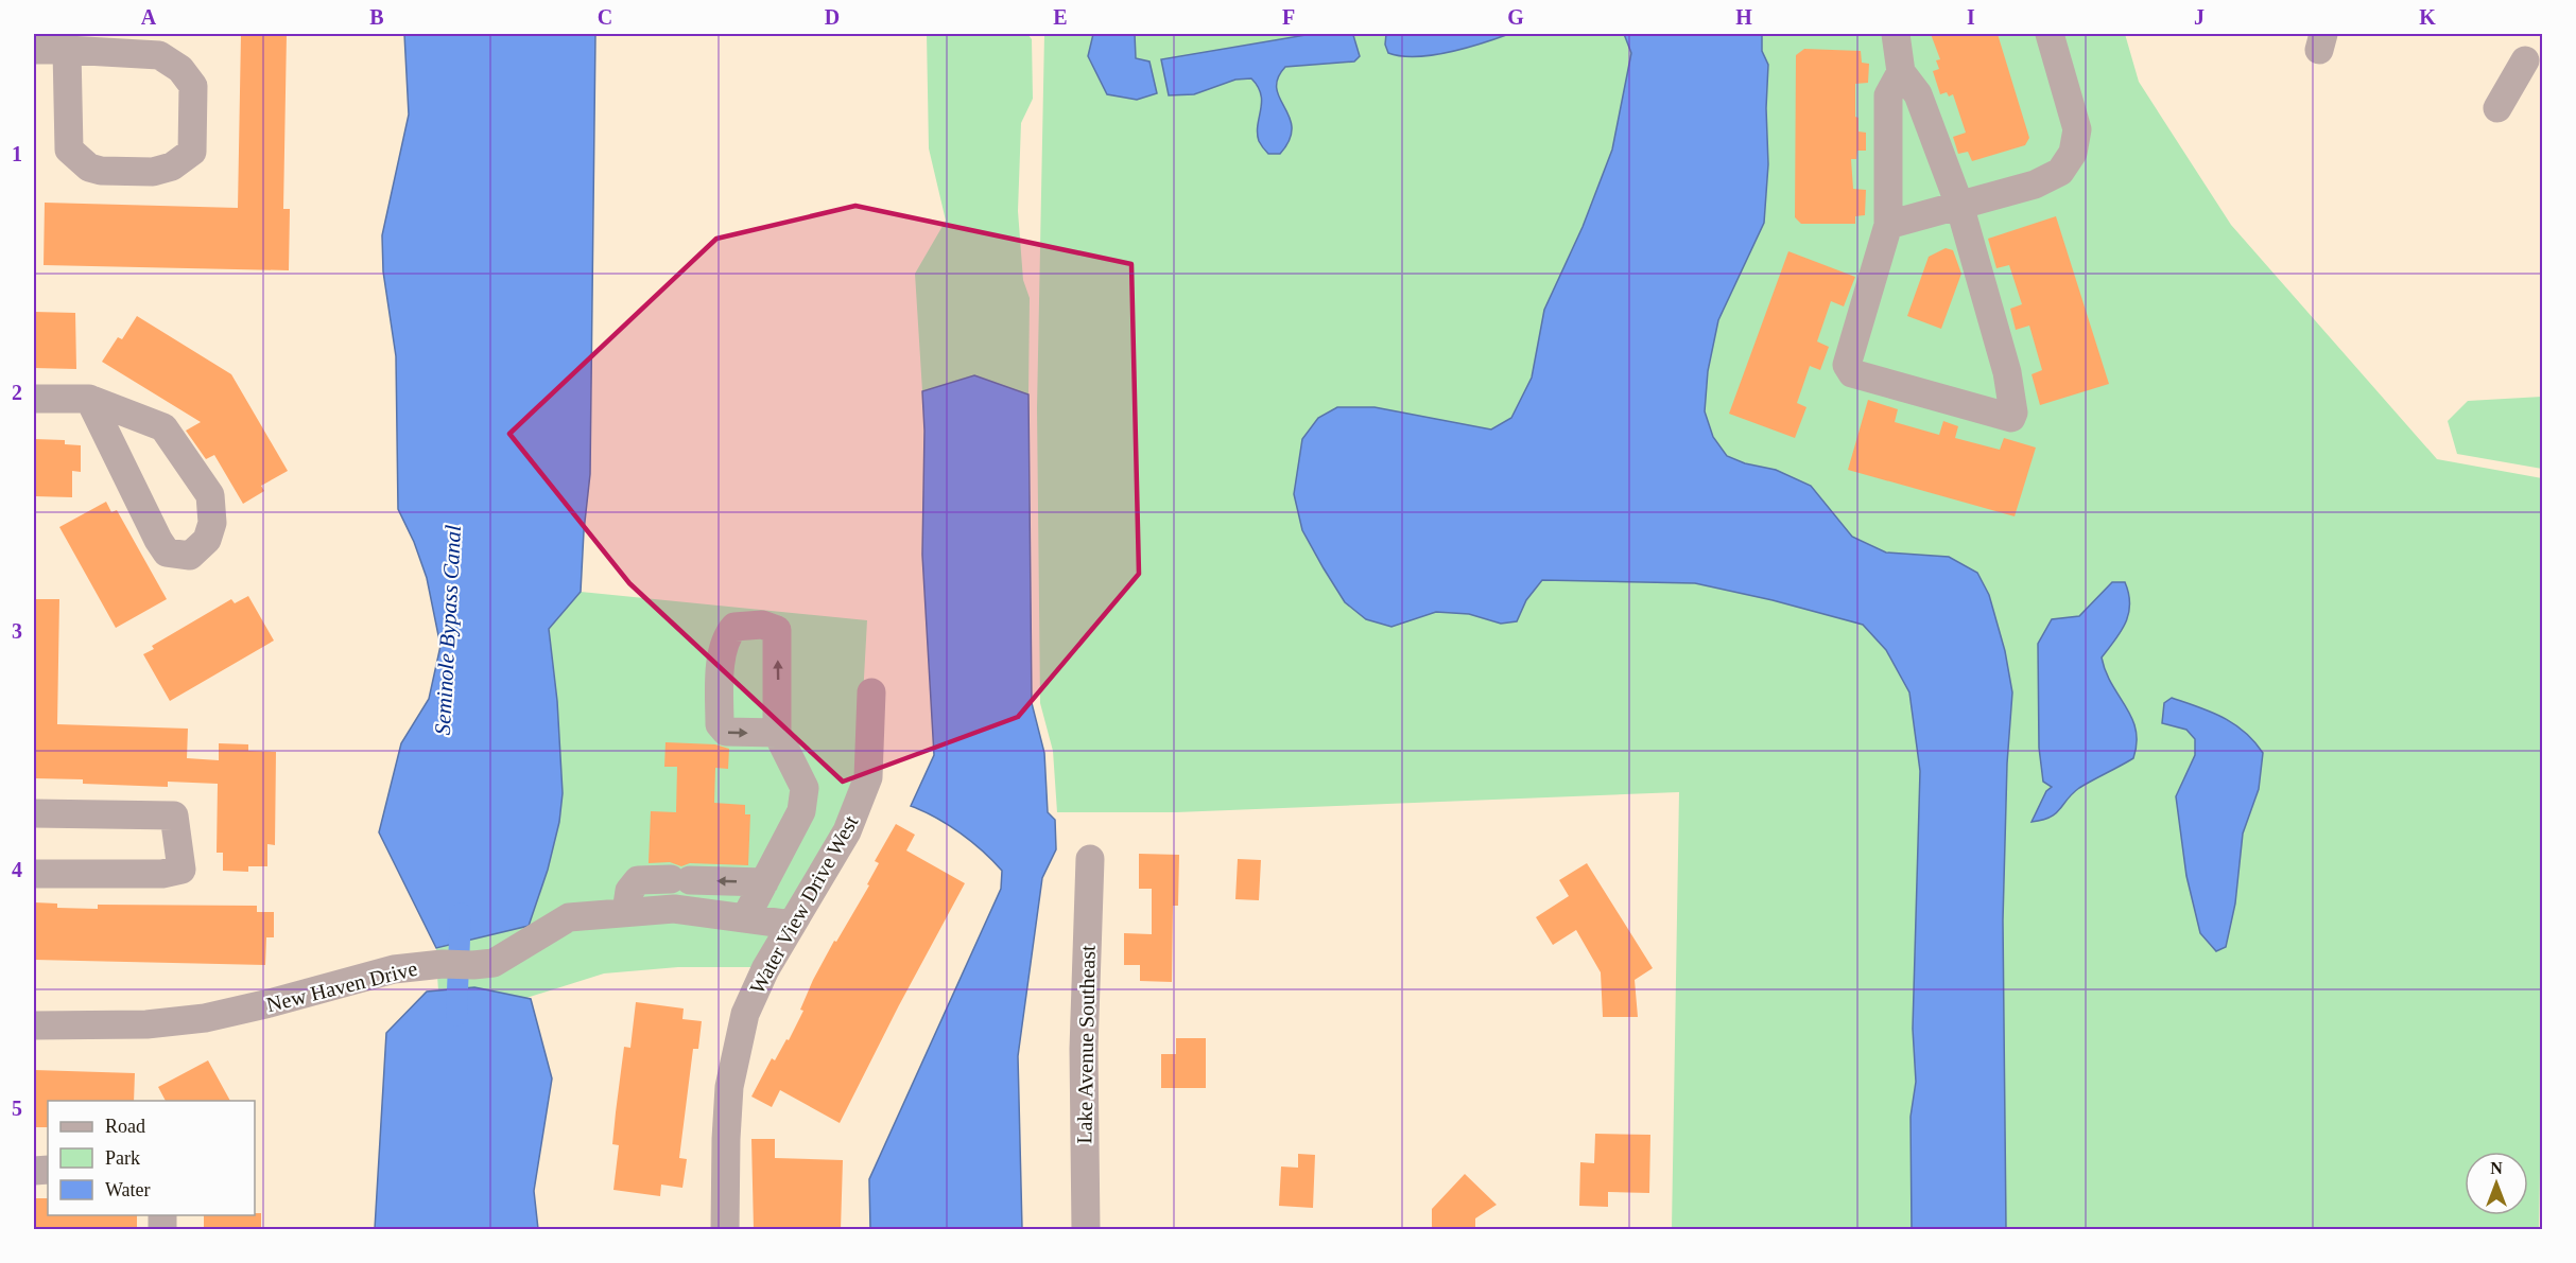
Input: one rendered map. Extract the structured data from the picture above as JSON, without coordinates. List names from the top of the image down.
{
  "streets": {
    "street": ["Water View Drive West", "New Haven Drive", "Lake Avenue Southeast"]
  },
  "crossings": [
    ["Water View Drive West", "New Haven Drive"]
  ],
  "water": ["Seminole Bypass Canal"],
  "legend": ["Road", "Park", "Water"],
  "north": "top",
  "grid": {
    "columns": [
      "A",
      "B",
      "C",
      "D",
      "E",
      "F",
      "G",
      "H",
      "I",
      "J",
      "K"
    ],
    "rows": [
      "1",
      "2",
      "3",
      "4",
      "5"
    ]
  }
}
